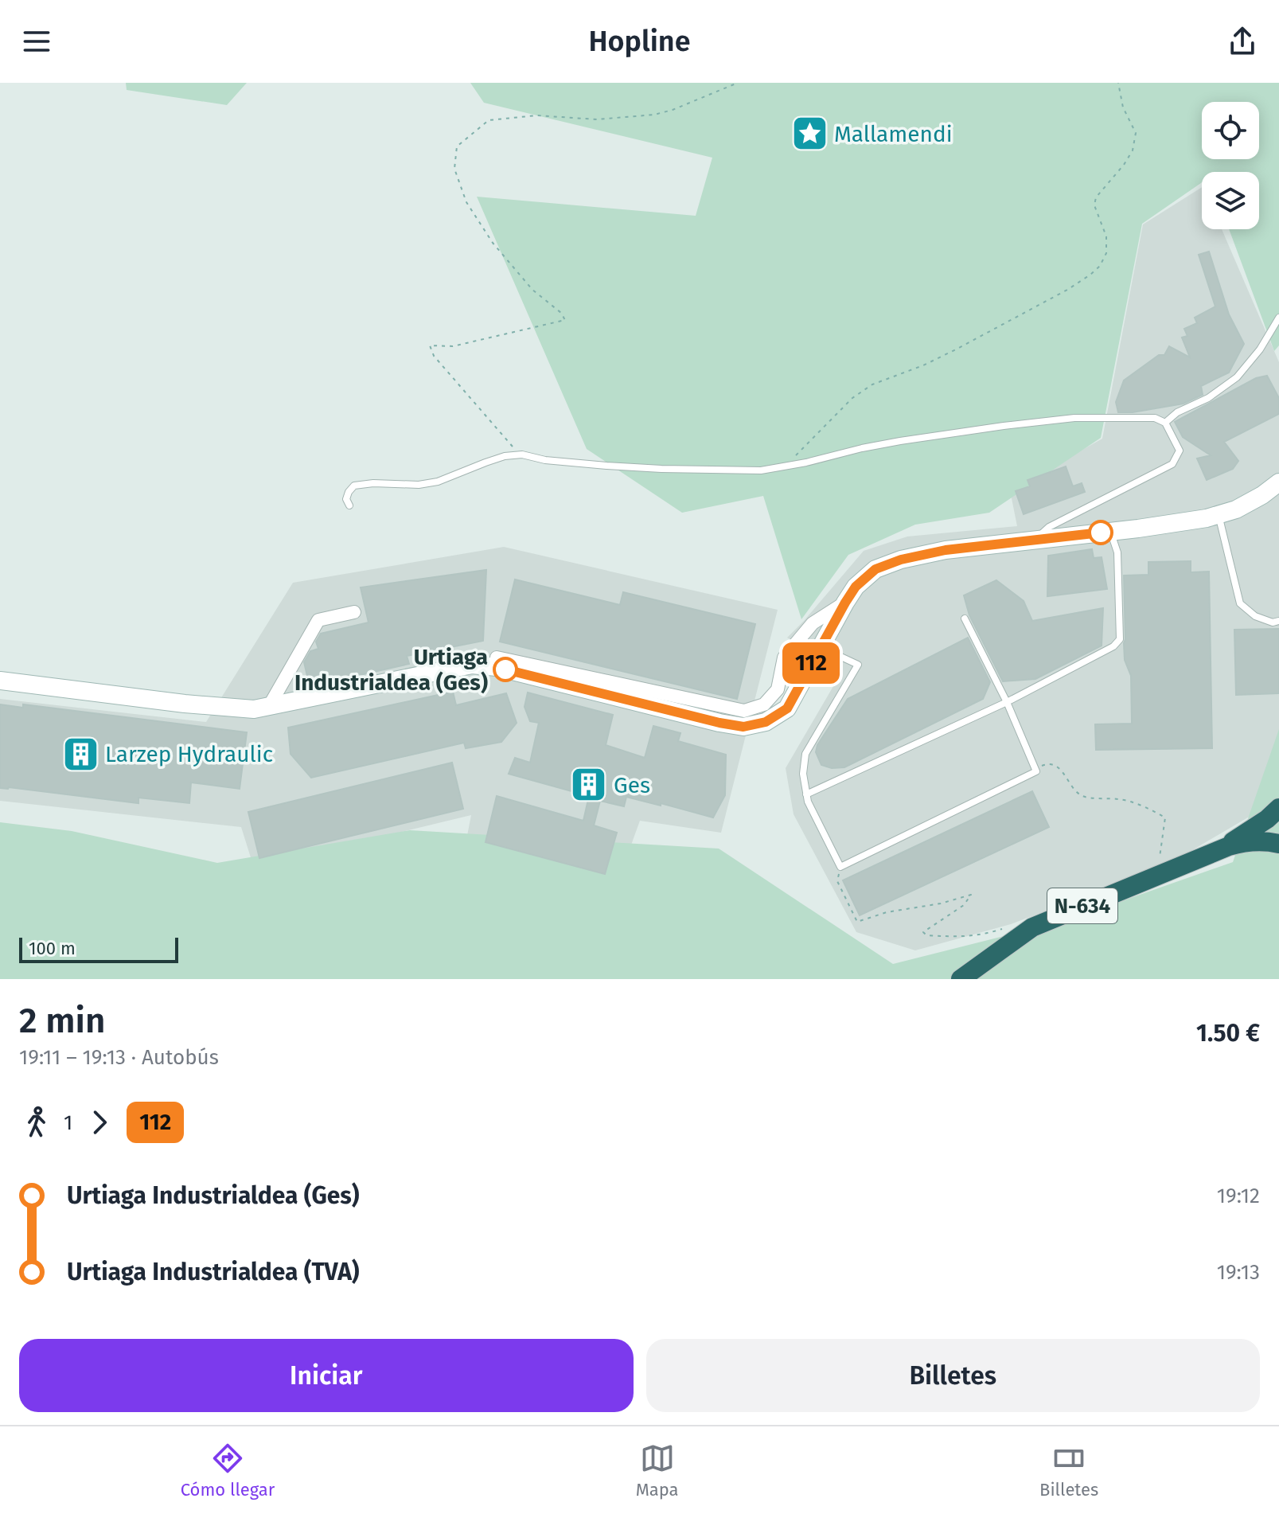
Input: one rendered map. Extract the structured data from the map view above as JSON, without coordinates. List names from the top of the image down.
{
  "streets": {
    "highway": ["N-634"]
  },
  "places": {
    "place": ["Mallamendi"],
    "other": ["Urtiaga Industrialdea (Ges)"],
    "building": ["Larzep Hydraulic", "Ges"]
  },
  "lines": ["bus line 112"],
  "scale_bar": "100 m",
  "page": {
    "header": "Hopline",
    "on_map": "112",
    "scale": "100 m",
    "heading": ["2 min", "19:11 – 19:13 · Autobús", "1.50 €"],
    "legs": ["1", "112"],
    "list": [
      {
        "name": "Urtiaga Industrialdea (Ges)",
        "value": "19:12"
      },
      {
        "name": "Urtiaga Industrialdea (TVA)",
        "value": "19:13"
      }
    ],
    "buttons": ["Iniciar", "Billetes"],
    "tabs": ["Cómo llegar", "Mapa", "Billetes"]
  }
}
